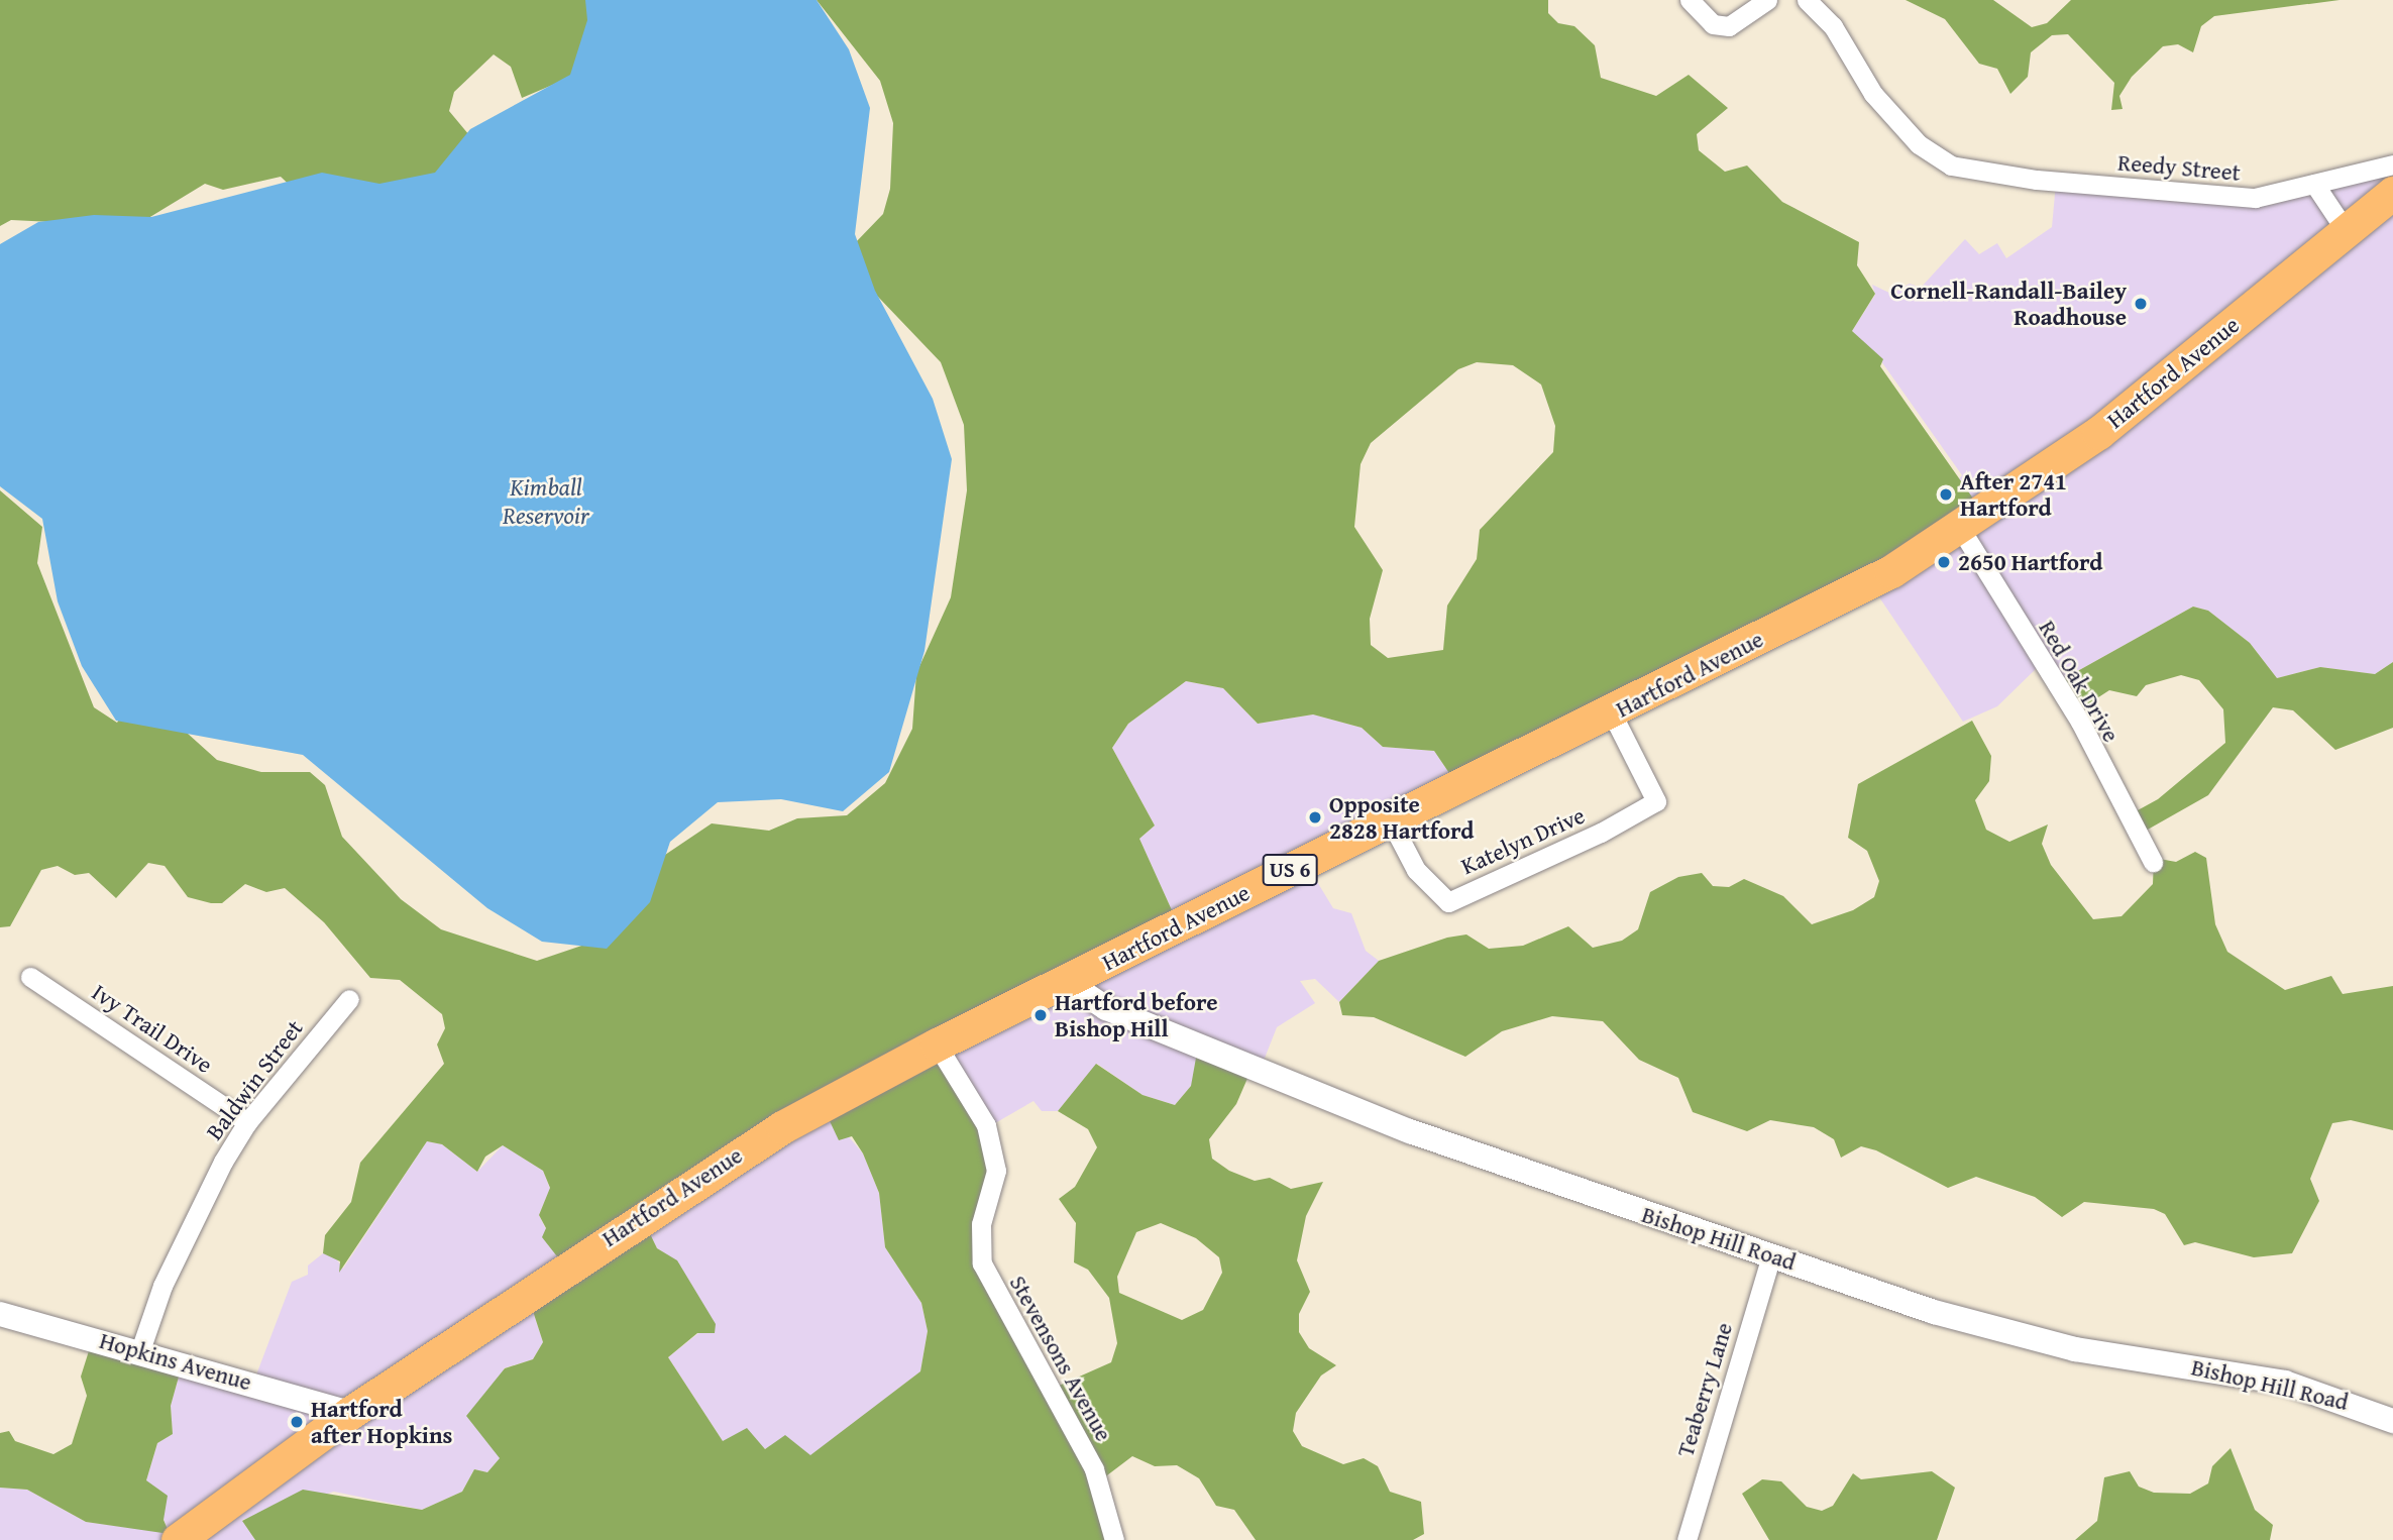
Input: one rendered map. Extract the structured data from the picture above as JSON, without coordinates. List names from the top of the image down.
{
  "streets": {
    "highway": ["Hartford Avenue", "US 6"],
    "street": [
      "Reedy Street",
      "Red Oak Drive",
      "Katelyn Drive",
      "Ivy Trail Drive",
      "Baldwin Street",
      "Bishop Hill Road",
      "Stevensons Avenue",
      "Hopkins Avenue",
      "Teaberry Lane"
    ]
  },
  "crossings": [
    ["Hartford Avenue", "Red Oak Drive"],
    ["Hartford Avenue", "Katelyn Drive"],
    ["Hartford Avenue", "Bishop Hill Road"],
    ["Hartford Avenue", "Stevensons Avenue"],
    ["Hartford Avenue", "Hopkins Avenue"],
    ["Ivy Trail Drive", "Baldwin Street"],
    ["Baldwin Street", "Hopkins Avenue"],
    ["Bishop Hill Road", "Teaberry Lane"]
  ],
  "water": ["Kimball Reservoir"],
  "places": [
    "Cornell-Randall-Bailey Roadhouse",
    "After 2741 Hartford",
    "2650 Hartford",
    "Opposite 2828 Hartford",
    "Hartford before Bishop Hill",
    "Hartford after Hopkins"
  ]
}
